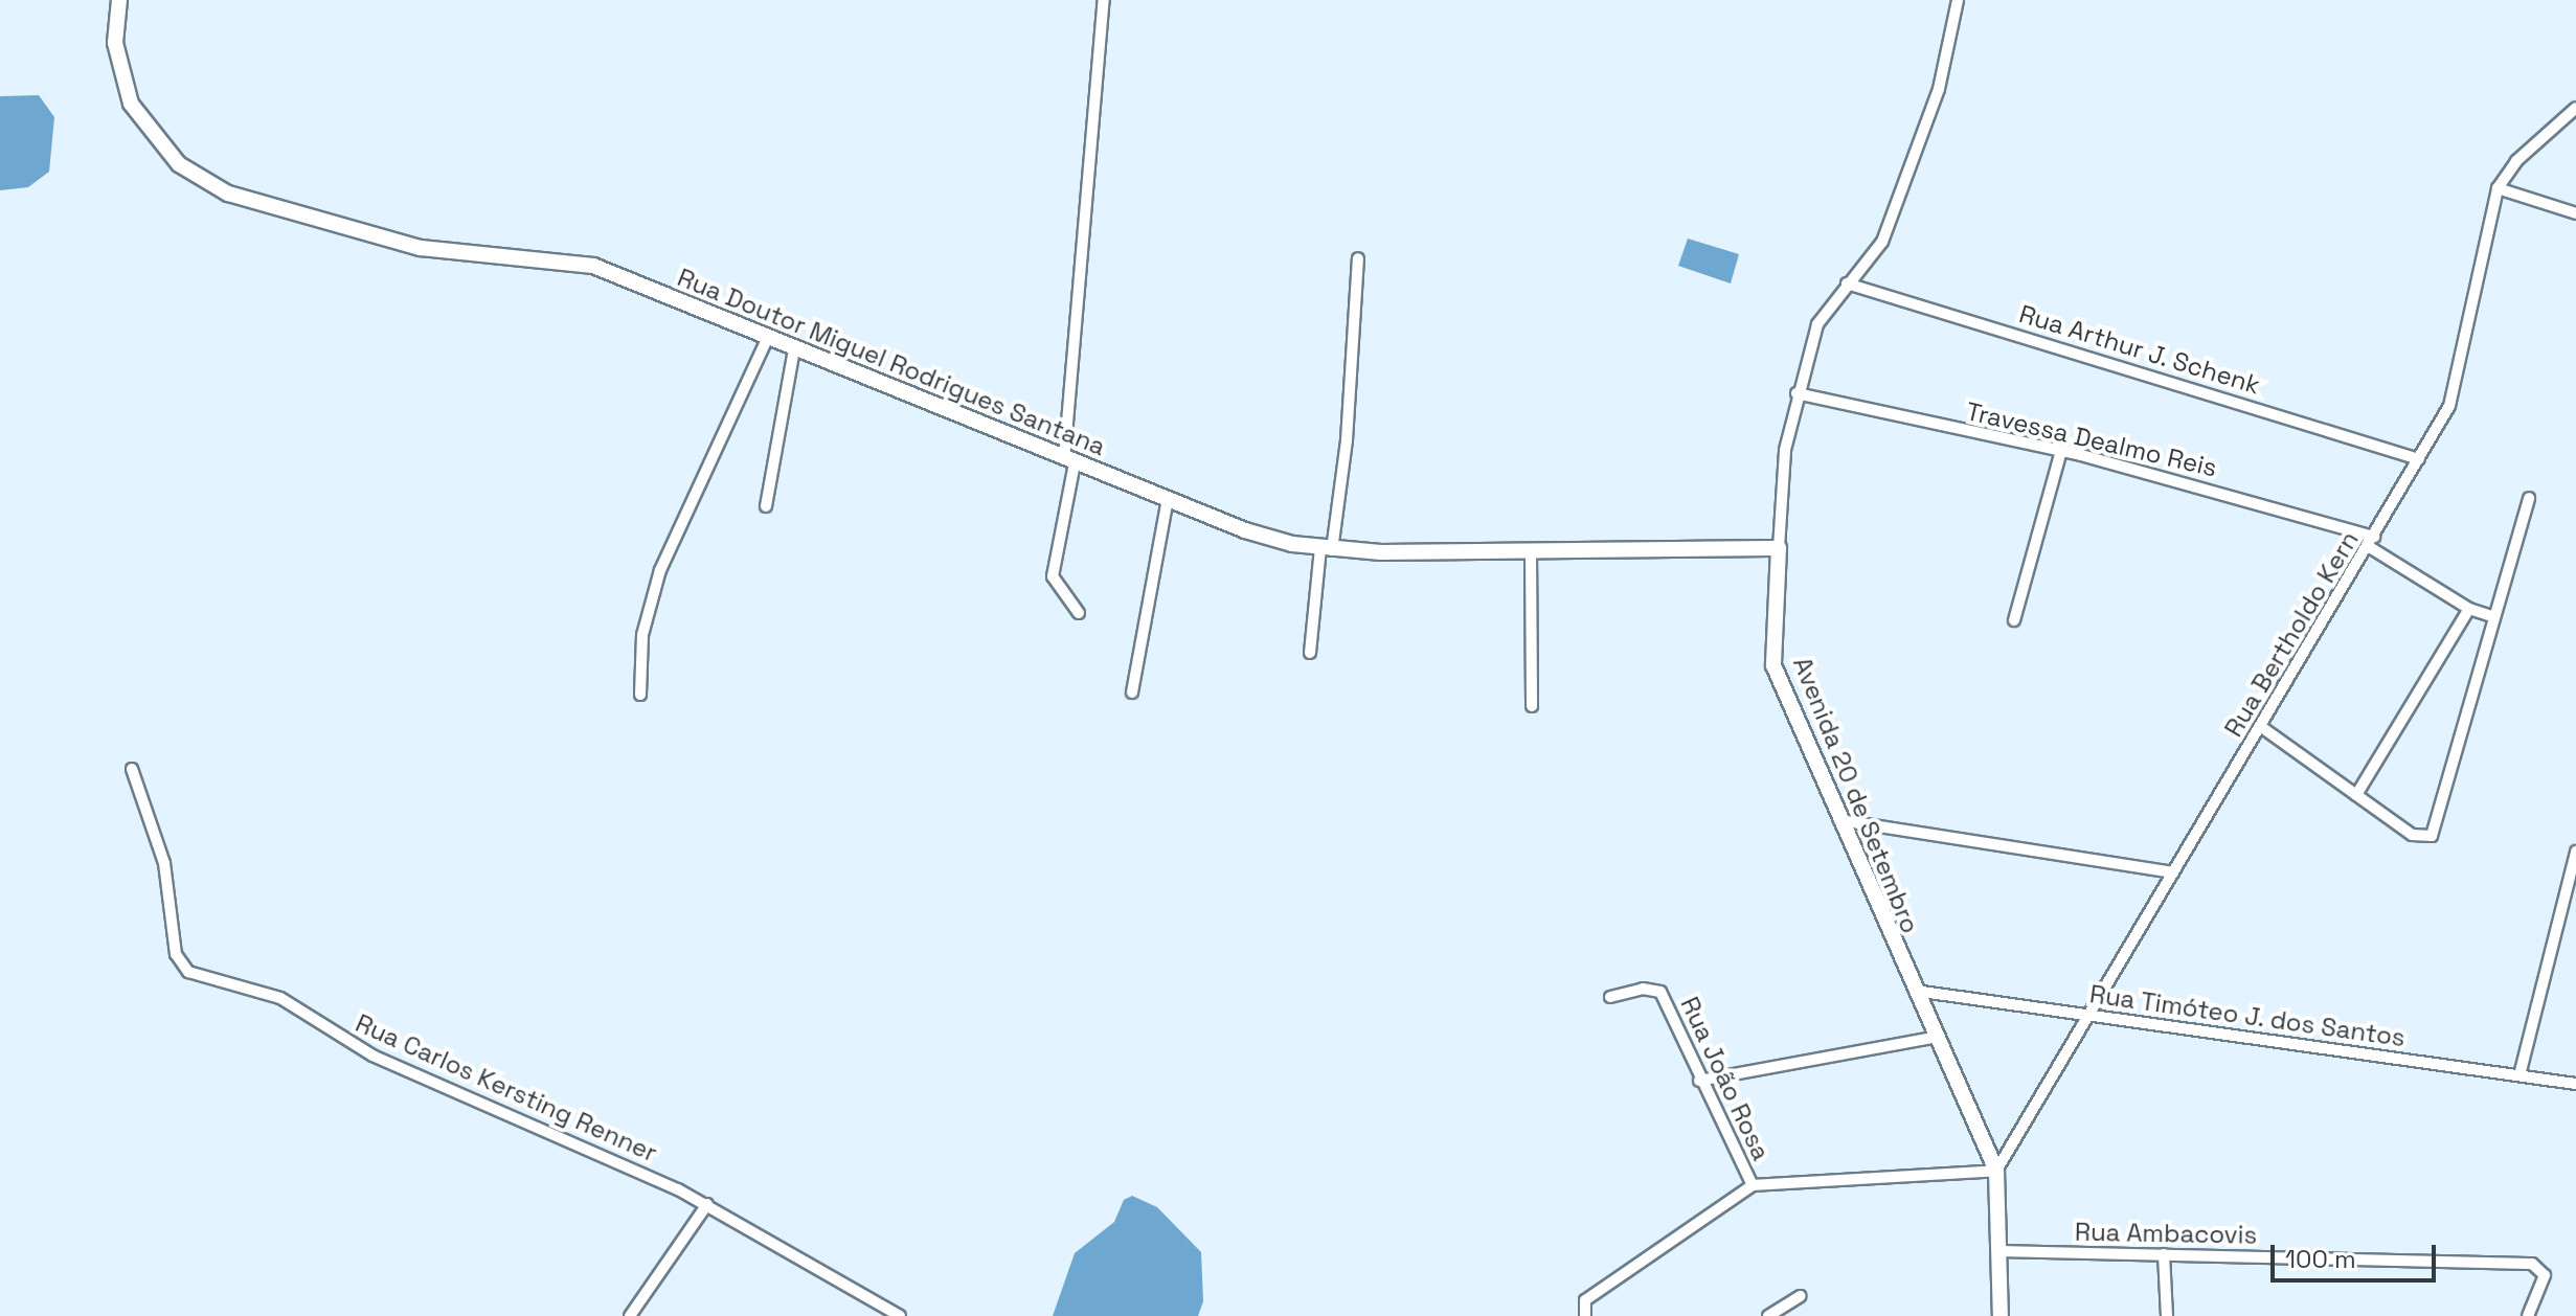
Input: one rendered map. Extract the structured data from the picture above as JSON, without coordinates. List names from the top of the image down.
{
  "streets": {
    "street": [
      "Rua Arthur J. Schenk",
      "Rua Doutor Miguel Rodrigues Santana",
      "Travessa Dealmo Reis",
      "Rua Bertholdo Kern",
      "Avenida 20 de Setembro",
      "Rua Timóteo J. dos Santos",
      "Rua João Rosa",
      "Rua Carlos Kersting Renner",
      "Rua Ambacovis"
    ]
  },
  "crossings": [
    ["Rua Arthur J. Schenk", "Rua Bertholdo Kern"],
    ["Rua Arthur J. Schenk", "Avenida 20 de Setembro"],
    ["Rua Doutor Miguel Rodrigues Santana", "Avenida 20 de Setembro"],
    ["Travessa Dealmo Reis", "Rua Bertholdo Kern"],
    ["Travessa Dealmo Reis", "Avenida 20 de Setembro"],
    ["Rua Bertholdo Kern", "Avenida 20 de Setembro"],
    ["Rua Bertholdo Kern", "Rua Timóteo J. dos Santos"],
    ["Avenida 20 de Setembro", "Rua Timóteo J. dos Santos"],
    ["Avenida 20 de Setembro", "Rua Ambacovis"]
  ],
  "scale_bar": "100 m"
}
